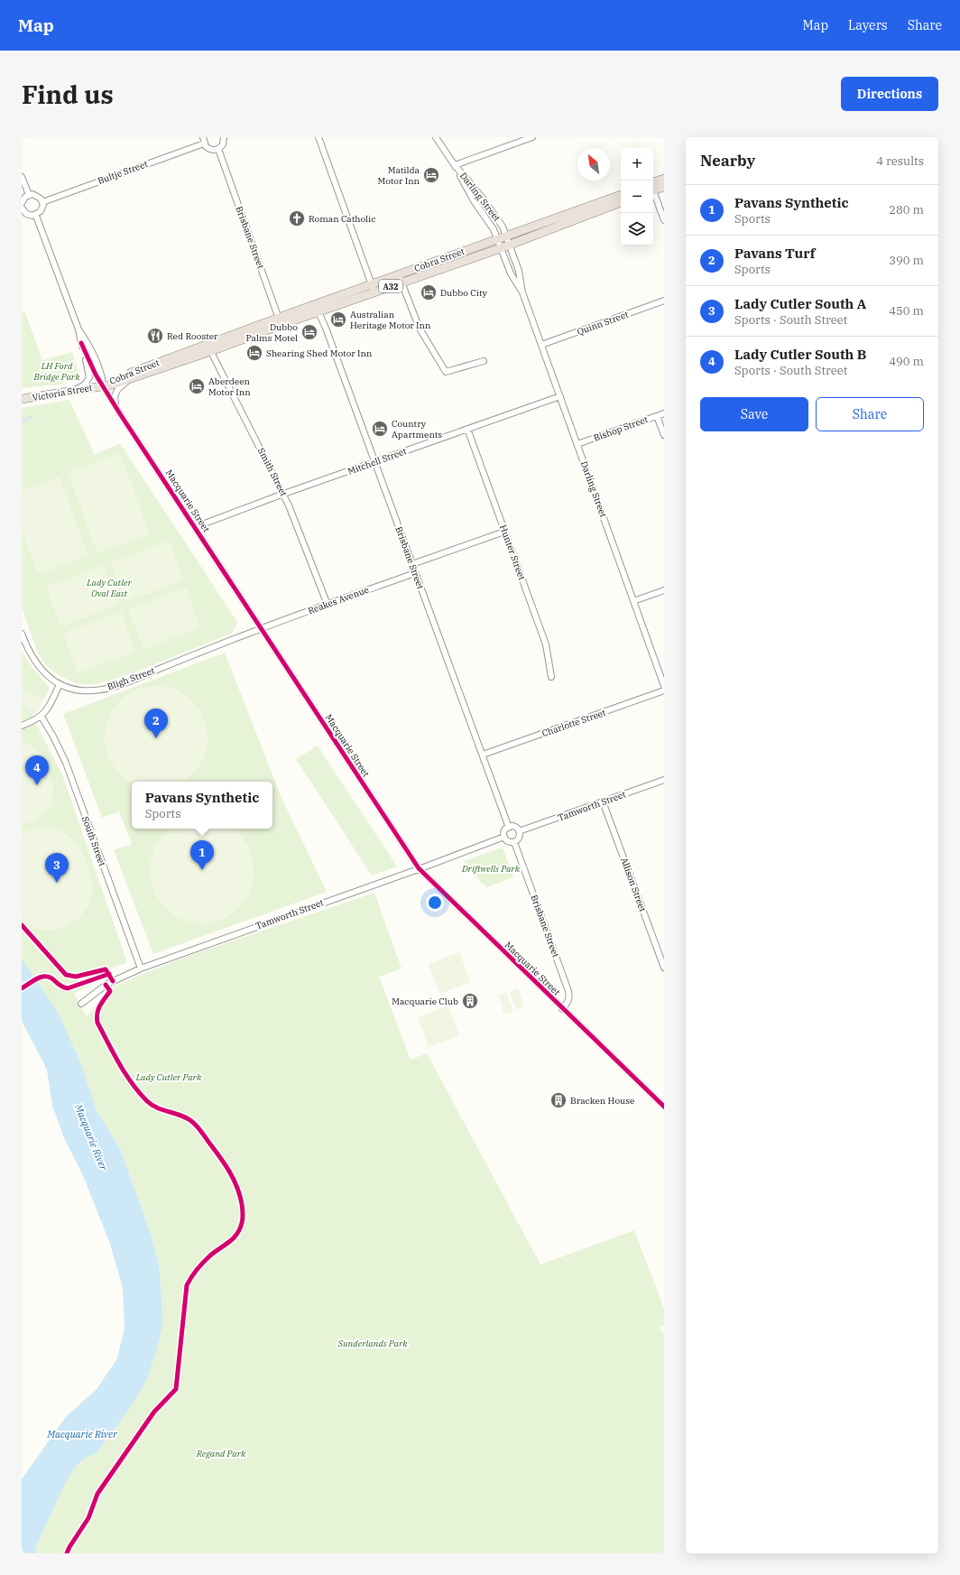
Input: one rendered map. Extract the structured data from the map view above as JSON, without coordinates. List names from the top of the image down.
{
  "streets": {
    "highway": ["Cobra Street", "A32", "Victoria Street"],
    "street": [
      "Bultje Street",
      "Darling Street",
      "Brisbane Street",
      "Quinn Street",
      "Bishop Street",
      "Mitchell Street",
      "Smith Street",
      "Macquarie Street",
      "Hunter Street",
      "Reakes Avenue",
      "Bligh Street",
      "Charlotte Street",
      "Tamworth Street",
      "South Street",
      "Allison Street"
    ]
  },
  "crossings": [
    ["Darling Street", "Cobra Street"],
    ["Darling Street", "Quinn Street"],
    ["Darling Street", "Bishop Street"],
    ["Darling Street", "Mitchell Street"],
    ["Brisbane Street", "Cobra Street"],
    ["Brisbane Street", "Mitchell Street"],
    ["Brisbane Street", "Macquarie Street"],
    ["Brisbane Street", "Reakes Avenue"],
    ["Brisbane Street", "Charlotte Street"],
    ["Brisbane Street", "Tamworth Street"],
    ["Cobra Street", "Victoria Street"],
    ["Cobra Street", "Smith Street"],
    ["Cobra Street", "Macquarie Street"],
    ["Victoria Street", "Macquarie Street"],
    ["Mitchell Street", "Smith Street"],
    ["Mitchell Street", "Macquarie Street"],
    ["Mitchell Street", "Hunter Street"],
    ["Smith Street", "Reakes Avenue"],
    ["Macquarie Street", "Reakes Avenue"],
    ["Macquarie Street", "Bligh Street"],
    ["Macquarie Street", "Tamworth Street"],
    ["Reakes Avenue", "Bligh Street"],
    ["Tamworth Street", "South Street"],
    ["Tamworth Street", "Allison Street"]
  ],
  "water": ["Macquarie River"],
  "parks": [
    "LH Ford Bridge Park",
    "Lady Cutler Oval East",
    "Driftwells Park",
    "Lady Cutler Park",
    "Sunderlands Park",
    "Regand Park"
  ],
  "places": {
    "hotel": [
      "Matilda Motor Inn",
      "Dubbo City",
      "Australian Heritage Motor Inn",
      "Dubbo Palms Motel",
      "Shearing Shed Motor Inn",
      "Aberdeen Motor Inn",
      "Country Apartments"
    ],
    "church": ["Roman Catholic"],
    "restaurant": ["Red Rooster"],
    "building": ["Macquarie Club", "Bracken House"]
  },
  "north": "top left",
  "page": {
    "header": "Map",
    "nav": ["Map", "Layers", "Share"],
    "buttons": [
      "Directions",
      ["Save", "Share"]
    ],
    "title": "Find us",
    "heading": ["Nearby", "4 results"],
    "map_buttons": ["+", "−"],
    "list": [
      {
        "mark": "1",
        "name": "Pavans Synthetic",
        "note": "Sports",
        "value": "280 m"
      },
      {
        "mark": "2",
        "name": "Pavans Turf",
        "note": "Sports",
        "value": "390 m"
      },
      {
        "mark": "3",
        "name": "Lady Cutler South A",
        "note": "Sports · South Street",
        "value": "450 m"
      },
      {
        "mark": "4",
        "name": "Lady Cutler South B",
        "note": "Sports · South Street",
        "value": "490 m"
      }
    ],
    "pins": [
      "2",
      "4",
      "1",
      "3"
    ],
    "popup": ["Pavans Synthetic", "Sports"]
  }
}
